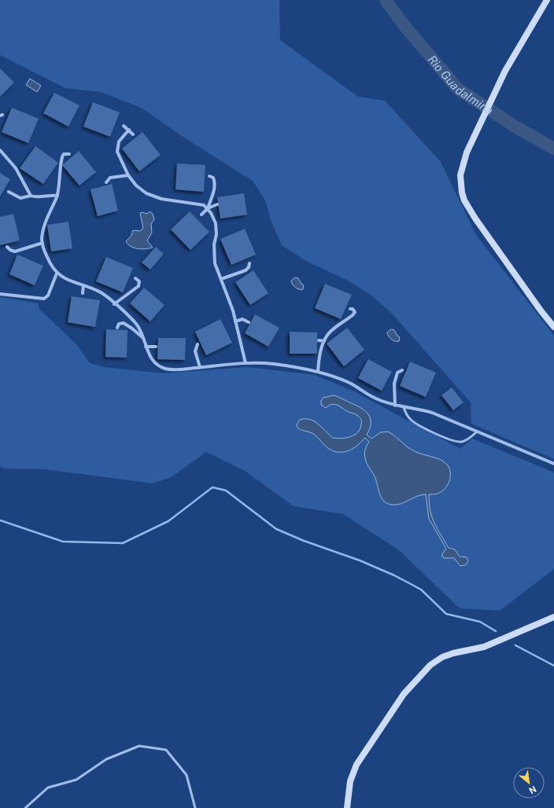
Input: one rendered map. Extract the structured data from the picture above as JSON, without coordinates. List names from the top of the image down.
{
  "water": ["Rio Guadalmina"],
  "north": "bottom right"
}
